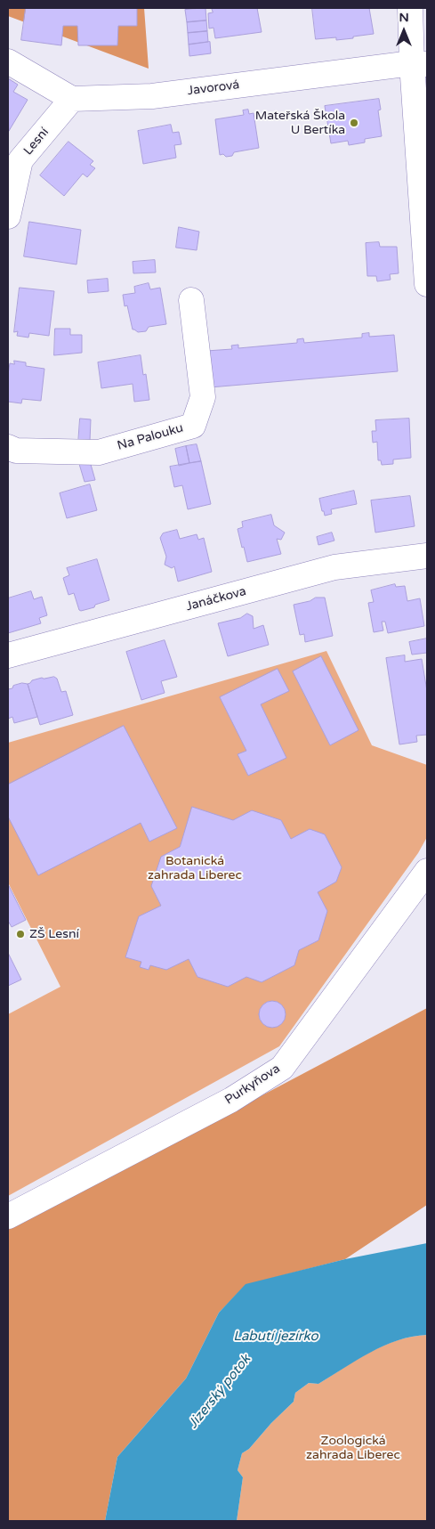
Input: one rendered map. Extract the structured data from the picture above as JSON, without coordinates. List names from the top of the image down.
{
  "streets": {
    "street": [
      "Javorová",
      "Lesní",
      "Na Palouku",
      "Janáčkova",
      "Purkyňova"
    ]
  },
  "crossings": [
    ["Javorová", "Lesní"]
  ],
  "water": ["Labutí jezírko", "Jizerský potok"],
  "parks": ["Botanická zahrada Liberec", "Zoologická zahrada Liberec"],
  "places": ["Mateřská Škola U Bertíka", "ZŠ Lesní"],
  "north": "top"
}
